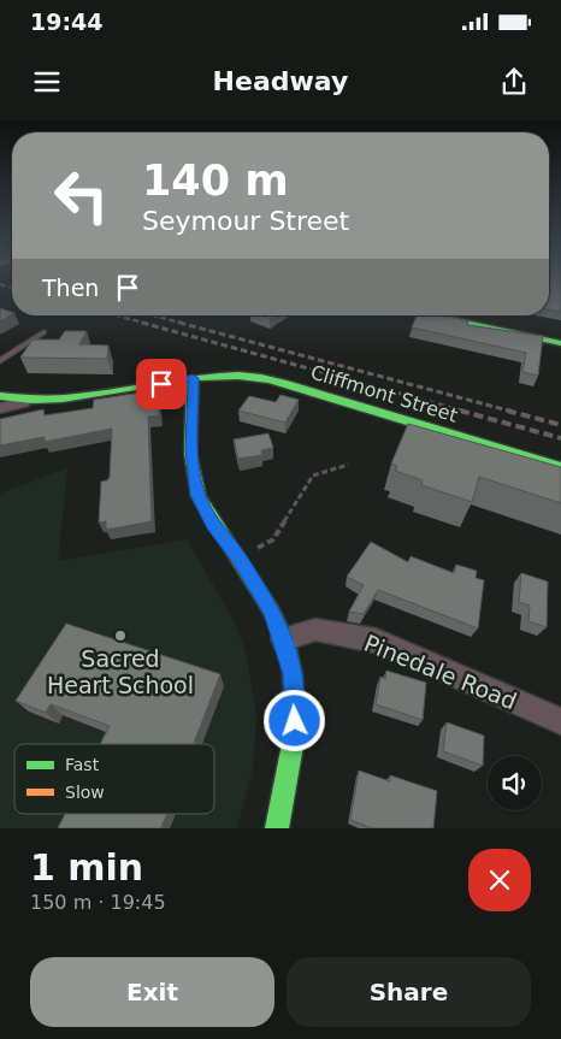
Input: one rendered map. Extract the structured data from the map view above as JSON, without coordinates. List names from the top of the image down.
{
  "streets": {
    "street": ["Cliffmont Street", "Pinedale Road"]
  },
  "places": ["Sacred Heart School"],
  "legend": ["Fast", "Slow"],
  "page": {
    "status": "19:44",
    "header": "Headway",
    "turn": ["140 m", "Seymour Street"],
    "then": "Then",
    "heading": ["1 min", "150 m · 19:45"],
    "buttons": ["Exit", "Share"]
  }
}
